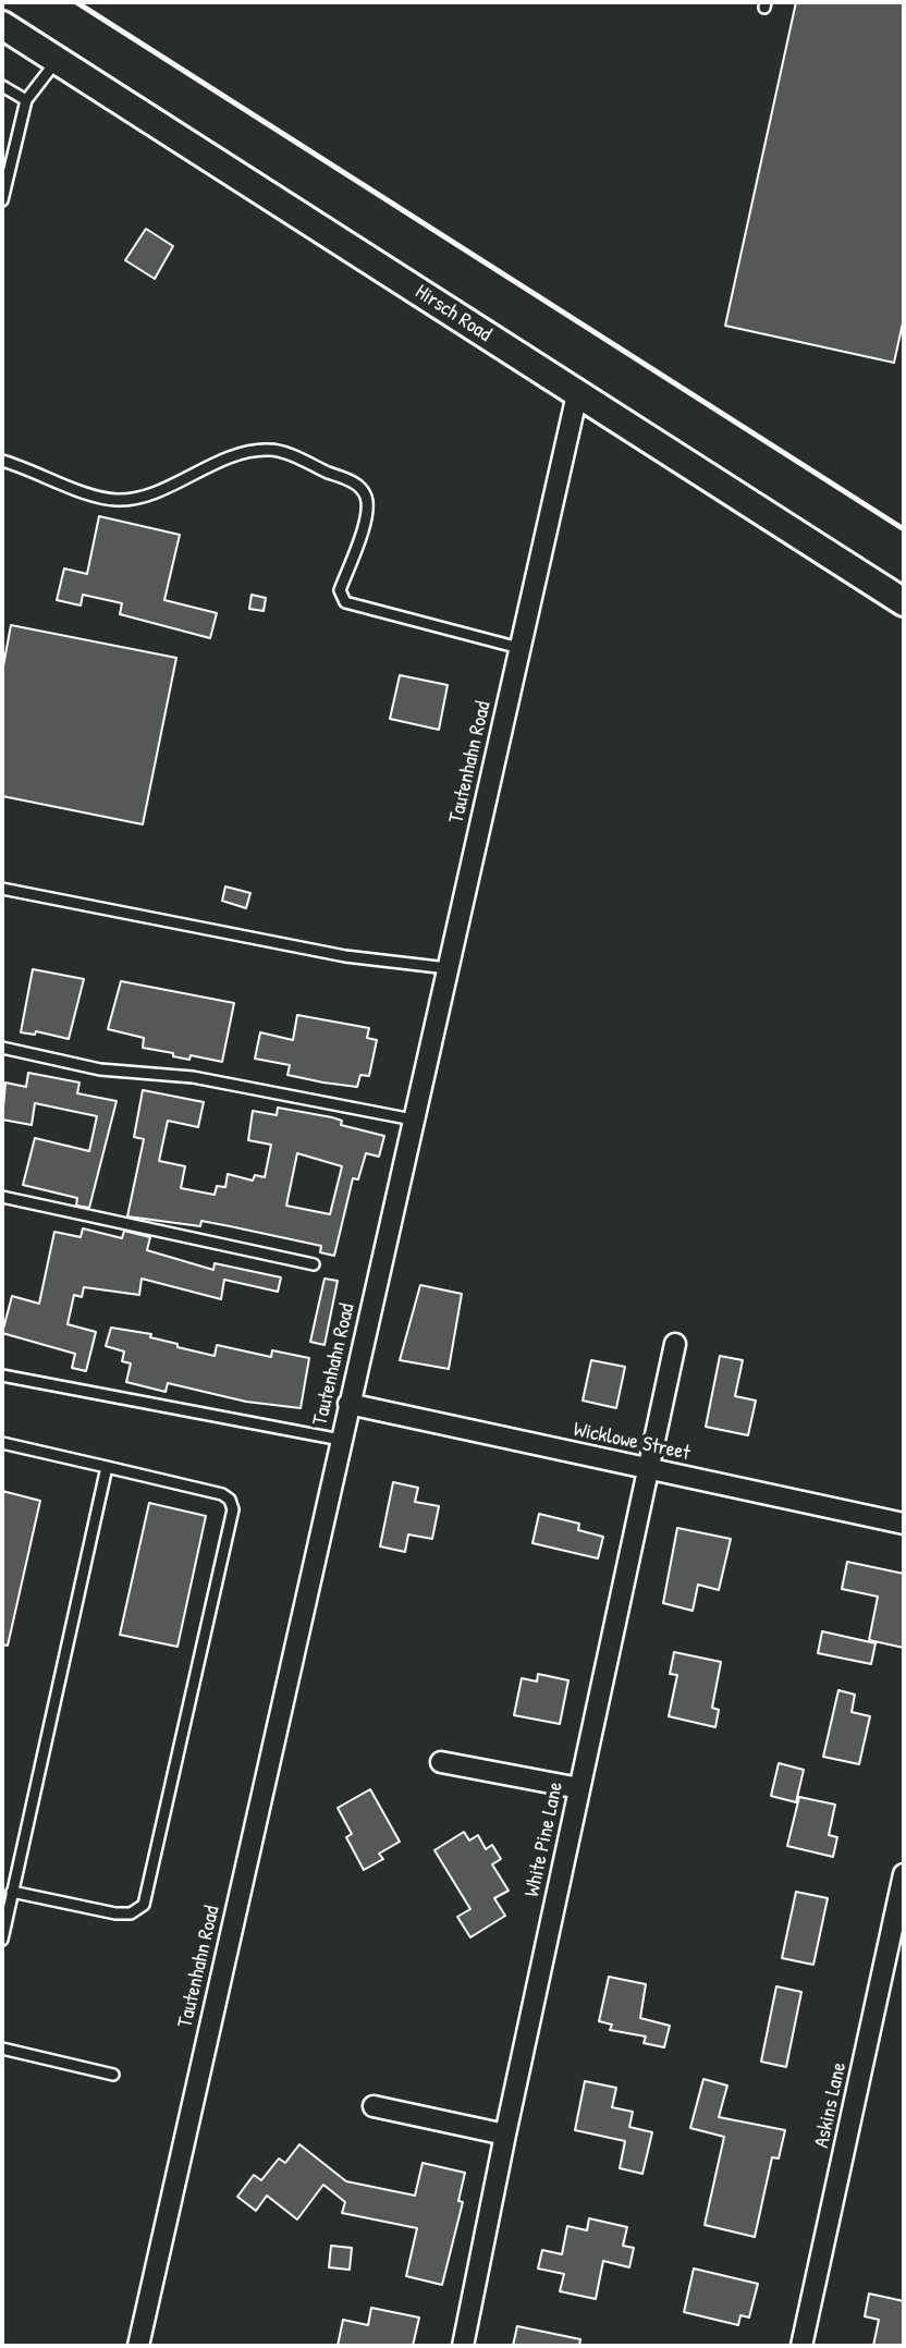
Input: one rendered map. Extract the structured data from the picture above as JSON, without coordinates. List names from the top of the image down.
{
  "streets": {
    "main road": ["Hirsch Road"],
    "street": [
      "Tautenhahn Road",
      "Wicklowe Street",
      "White Pine Lane",
      "Askins Lane"
    ]
  },
  "crossings": [
    ["Hirsch Road", "Tautenhahn Road"],
    ["Tautenhahn Road", "Wicklowe Street"],
    ["Wicklowe Street", "White Pine Lane"]
  ]
}
